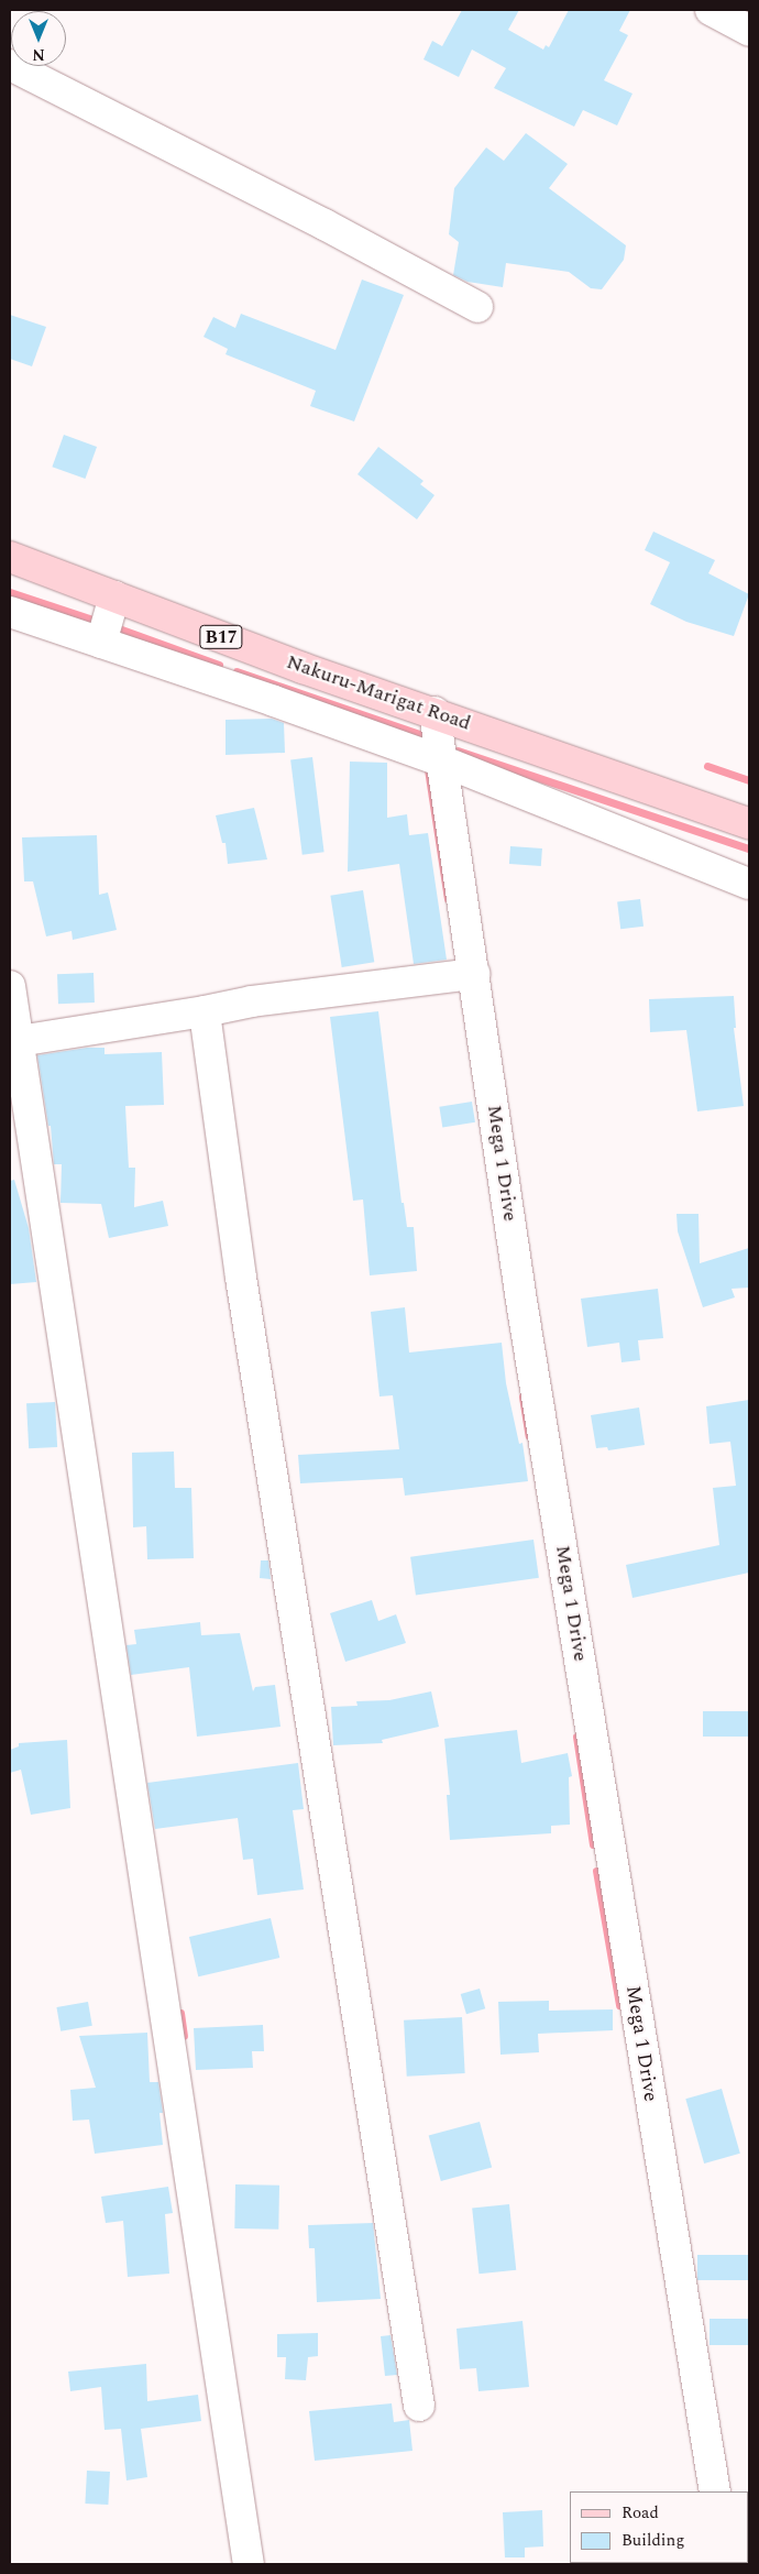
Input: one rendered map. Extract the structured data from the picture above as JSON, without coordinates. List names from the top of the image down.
{
  "streets": {
    "main road": ["B17", "Nakuru-Marigat Road"],
    "street": ["Mega 1 Drive"]
  },
  "crossings": [
    ["Nakuru-Marigat Road", "Mega 1 Drive"]
  ],
  "legend": ["Road", "Building"],
  "north": "bottom"
}
